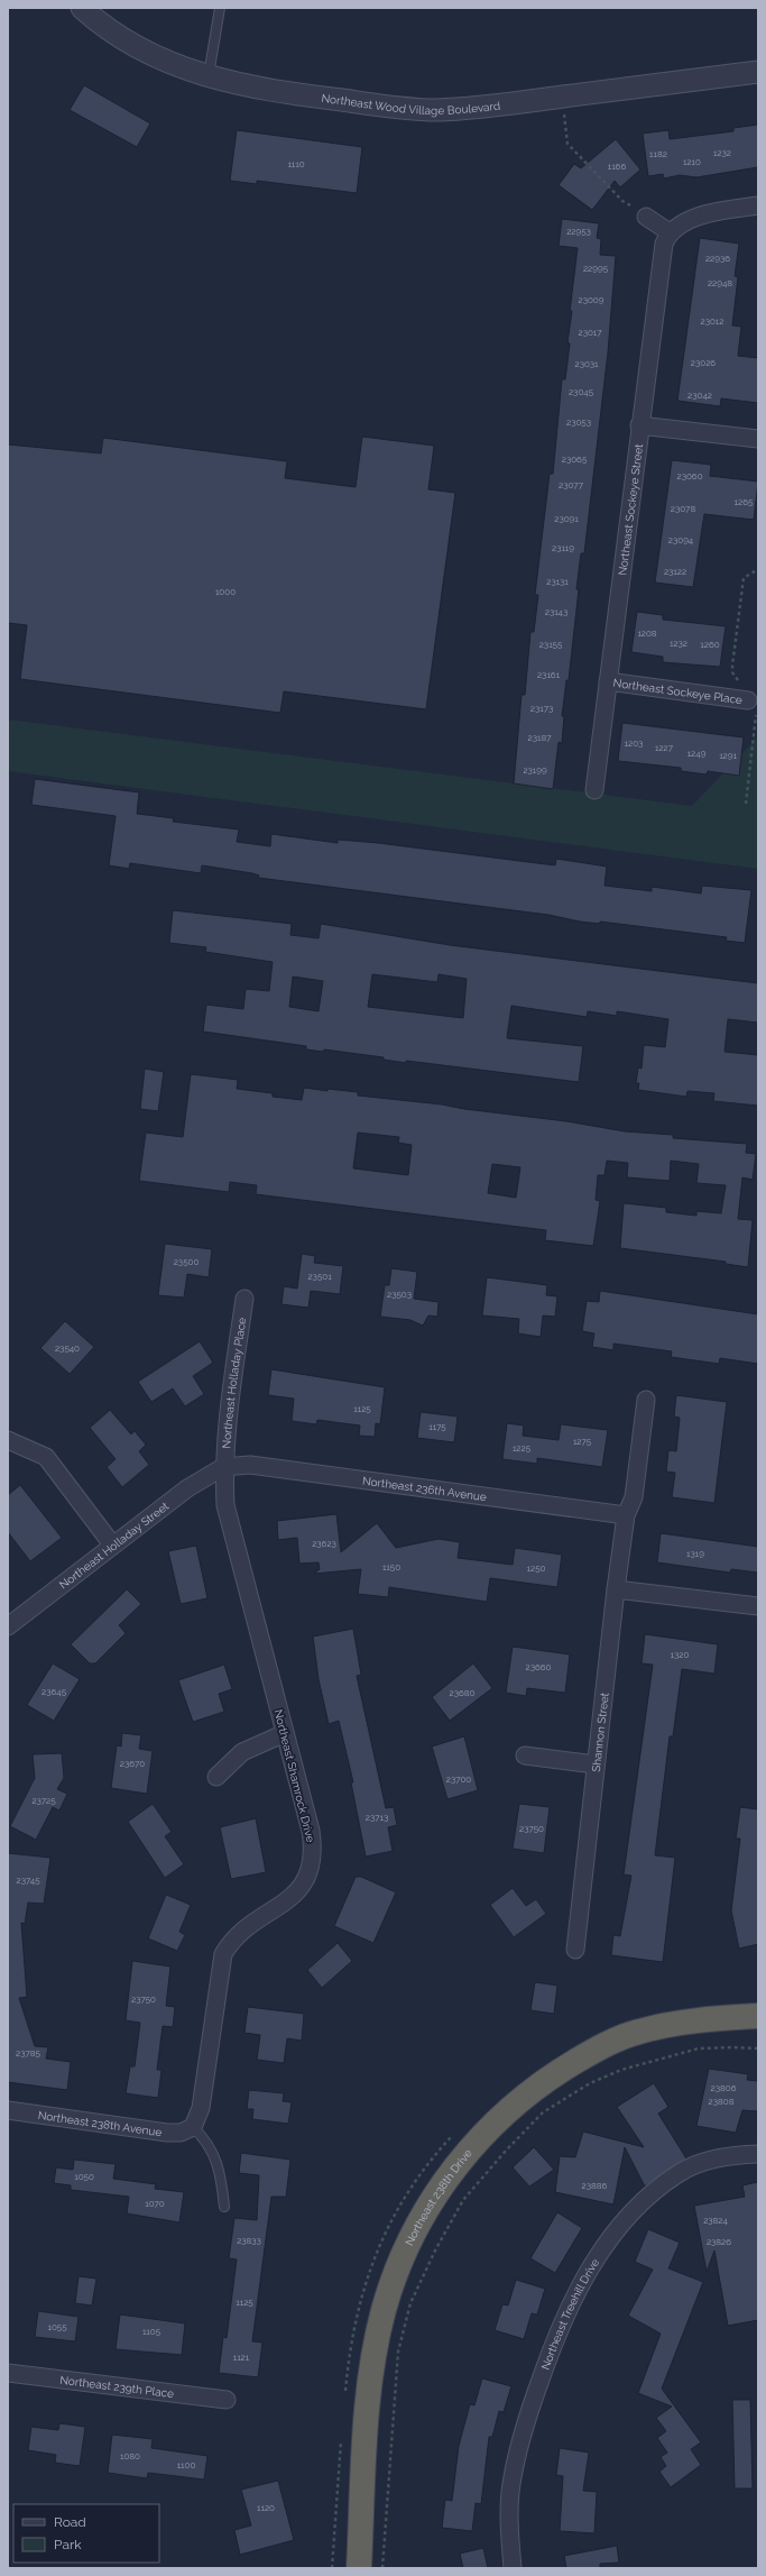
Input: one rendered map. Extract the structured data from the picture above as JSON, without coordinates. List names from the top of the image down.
{
  "streets": {
    "highway": ["Northeast 238th Drive"],
    "street": [
      "Northeast Wood Village Boulevard",
      "Northeast Sockeye Street",
      "Northeast Sockeye Place",
      "Northeast Holladay Place",
      "Northeast 236th Avenue",
      "Northeast Holladay Street",
      "Shannon Street",
      "Northeast Shamrock Drive",
      "Northeast 238th Avenue",
      "Northeast Treehill Drive",
      "Northeast 239th Place"
    ]
  },
  "crossings": [
    ["Northeast Sockeye Street", "Northeast Sockeye Place"],
    ["Northeast Holladay Place", "Northeast 236th Avenue"],
    ["Northeast Holladay Place", "Northeast Holladay Street"],
    ["Northeast Holladay Place", "Northeast Shamrock Drive"],
    ["Northeast 236th Avenue", "Northeast Holladay Street"],
    ["Northeast 236th Avenue", "Shannon Street"],
    ["Northeast 236th Avenue", "Northeast Shamrock Drive"],
    ["Northeast Holladay Street", "Northeast Shamrock Drive"],
    ["Northeast Shamrock Drive", "Northeast 238th Avenue"]
  ],
  "house_numbers": [
    "1232",
    "1182",
    "1210",
    "1110",
    "1166",
    "22953",
    "22936",
    "22995",
    "22948",
    "23009",
    "23012",
    "23017",
    "23026",
    "23031",
    "23045",
    "23042",
    "23053",
    "23065",
    "23060",
    "23077",
    "1265",
    "23078",
    "23091",
    "23094",
    "23119",
    "23122",
    "23131",
    "1000",
    "23143",
    "1208",
    "1232",
    "23155",
    "1260",
    "23161",
    "23173",
    "23187",
    "1203",
    "1227",
    "1249",
    "1291",
    "23199",
    "23500",
    "23501",
    "23503",
    "23540",
    "1125",
    "1175",
    "1275",
    "1225",
    "23623",
    "1319",
    "1150",
    "1250",
    "1320",
    "23660",
    "23645",
    "23680",
    "23670",
    "23700",
    "23725",
    "23713",
    "23750",
    "23745",
    "23750",
    "23785",
    "23806",
    "23808",
    "1050",
    "23886",
    "1070",
    "23824",
    "23833",
    "23826",
    "1125",
    "1055",
    "1105",
    "1121",
    "1080",
    "1100",
    "1120"
  ],
  "legend": ["Road", "Park"]
}
